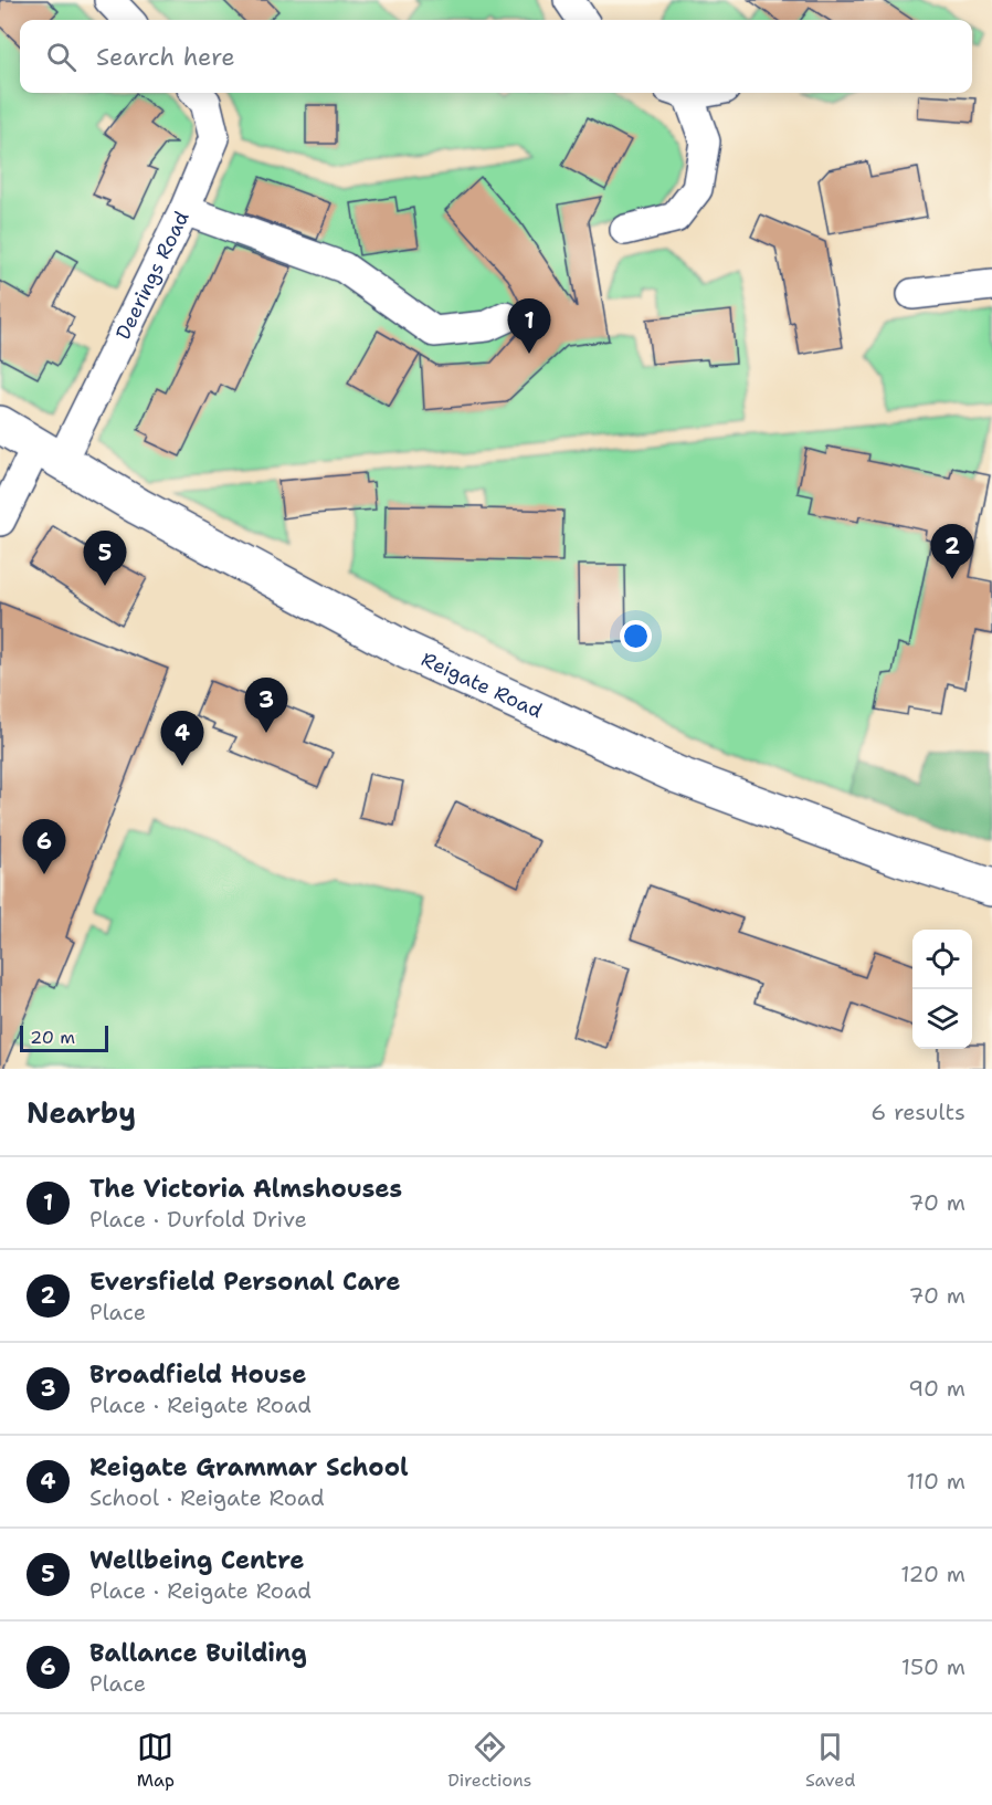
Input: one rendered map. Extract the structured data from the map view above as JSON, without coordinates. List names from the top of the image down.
{
  "streets": {
    "main road": ["Reigate Road"],
    "street": ["Deerings Road"]
  },
  "crossings": [
    ["Deerings Road", "Reigate Road"]
  ],
  "scale_bar": "20 m",
  "page": {
    "search": "Search here",
    "pins": [
      "1",
      "2",
      "5",
      "3",
      "4",
      "6"
    ],
    "scale": "20 m",
    "heading": ["Nearby", "6 results"],
    "list": [
      {
        "mark": "1",
        "name": "The Victoria Almshouses",
        "note": "Place · Durfold Drive",
        "value": "70 m"
      },
      {
        "mark": "2",
        "name": "Eversfield Personal Care",
        "note": "Place",
        "value": "70 m"
      },
      {
        "mark": "3",
        "name": "Broadfield House",
        "note": "Place · Reigate Road",
        "value": "90 m"
      },
      {
        "mark": "4",
        "name": "Reigate Grammar School",
        "note": "School · Reigate Road",
        "value": "110 m"
      },
      {
        "mark": "5",
        "name": "Wellbeing Centre",
        "note": "Place · Reigate Road",
        "value": "120 m"
      },
      {
        "mark": "6",
        "name": "Ballance Building",
        "note": "Place",
        "value": "150 m"
      }
    ],
    "nav": ["Map", "Directions", "Saved"]
  }
}
